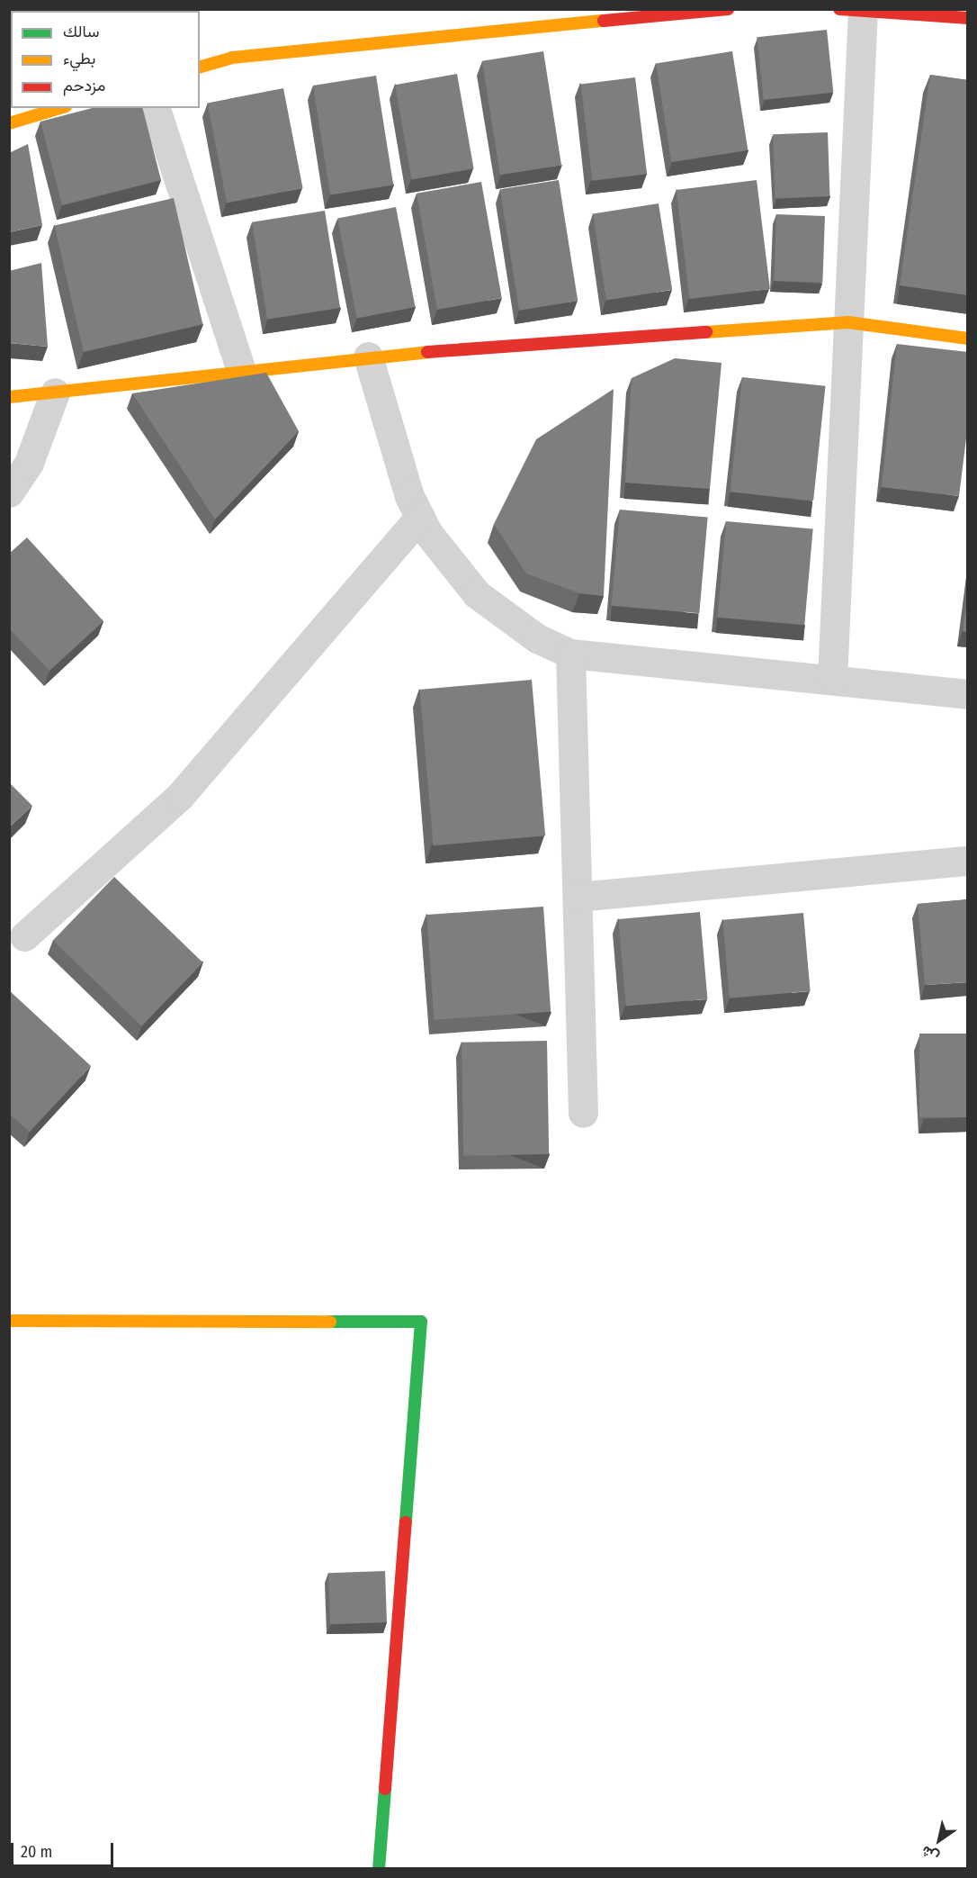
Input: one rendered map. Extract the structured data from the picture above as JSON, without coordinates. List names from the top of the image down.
{
  "legend": ["سالك", "بطيء", "مزدحم"],
  "scale_bar": "20 m",
  "north": "bottom left"
}
